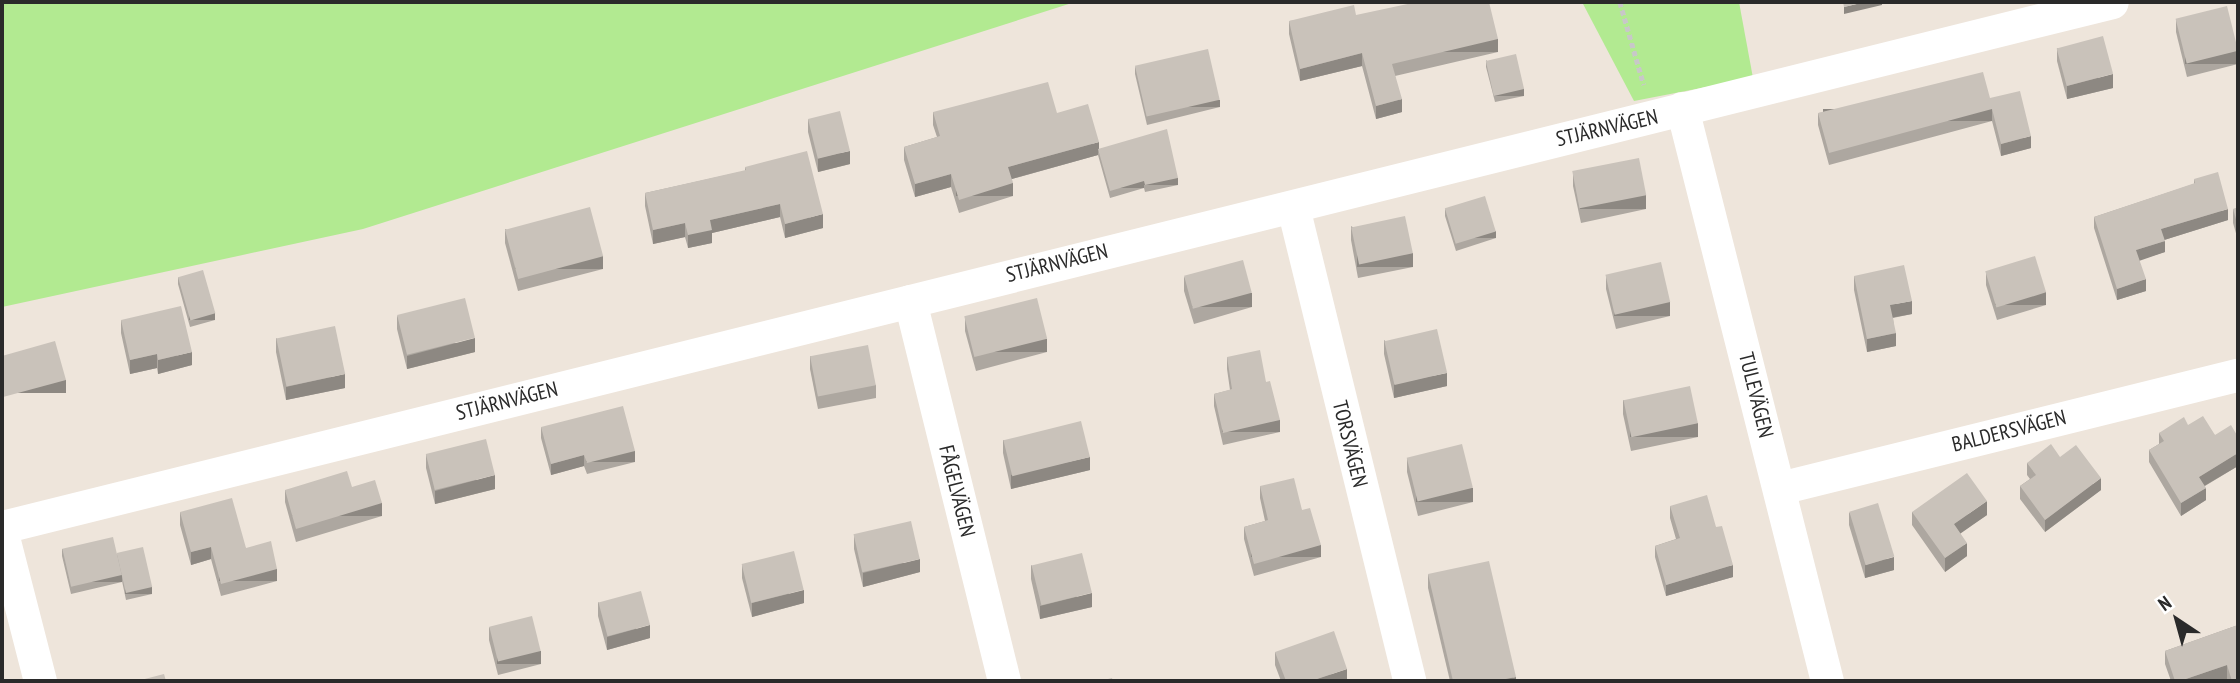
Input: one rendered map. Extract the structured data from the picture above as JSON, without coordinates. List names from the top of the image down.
{
  "streets": {
    "street": [
      "STJÄRNVÄGEN",
      "TULEVÄGEN",
      "BALDERSVÄGEN",
      "TORSVÄGEN",
      "FÅGELVÄGEN"
    ]
  },
  "crossings": [
    ["STJÄRNVÄGEN", "TULEVÄGEN"],
    ["STJÄRNVÄGEN", "TORSVÄGEN"],
    ["STJÄRNVÄGEN", "FÅGELVÄGEN"],
    ["TULEVÄGEN", "BALDERSVÄGEN"]
  ],
  "north": "top left"
}
